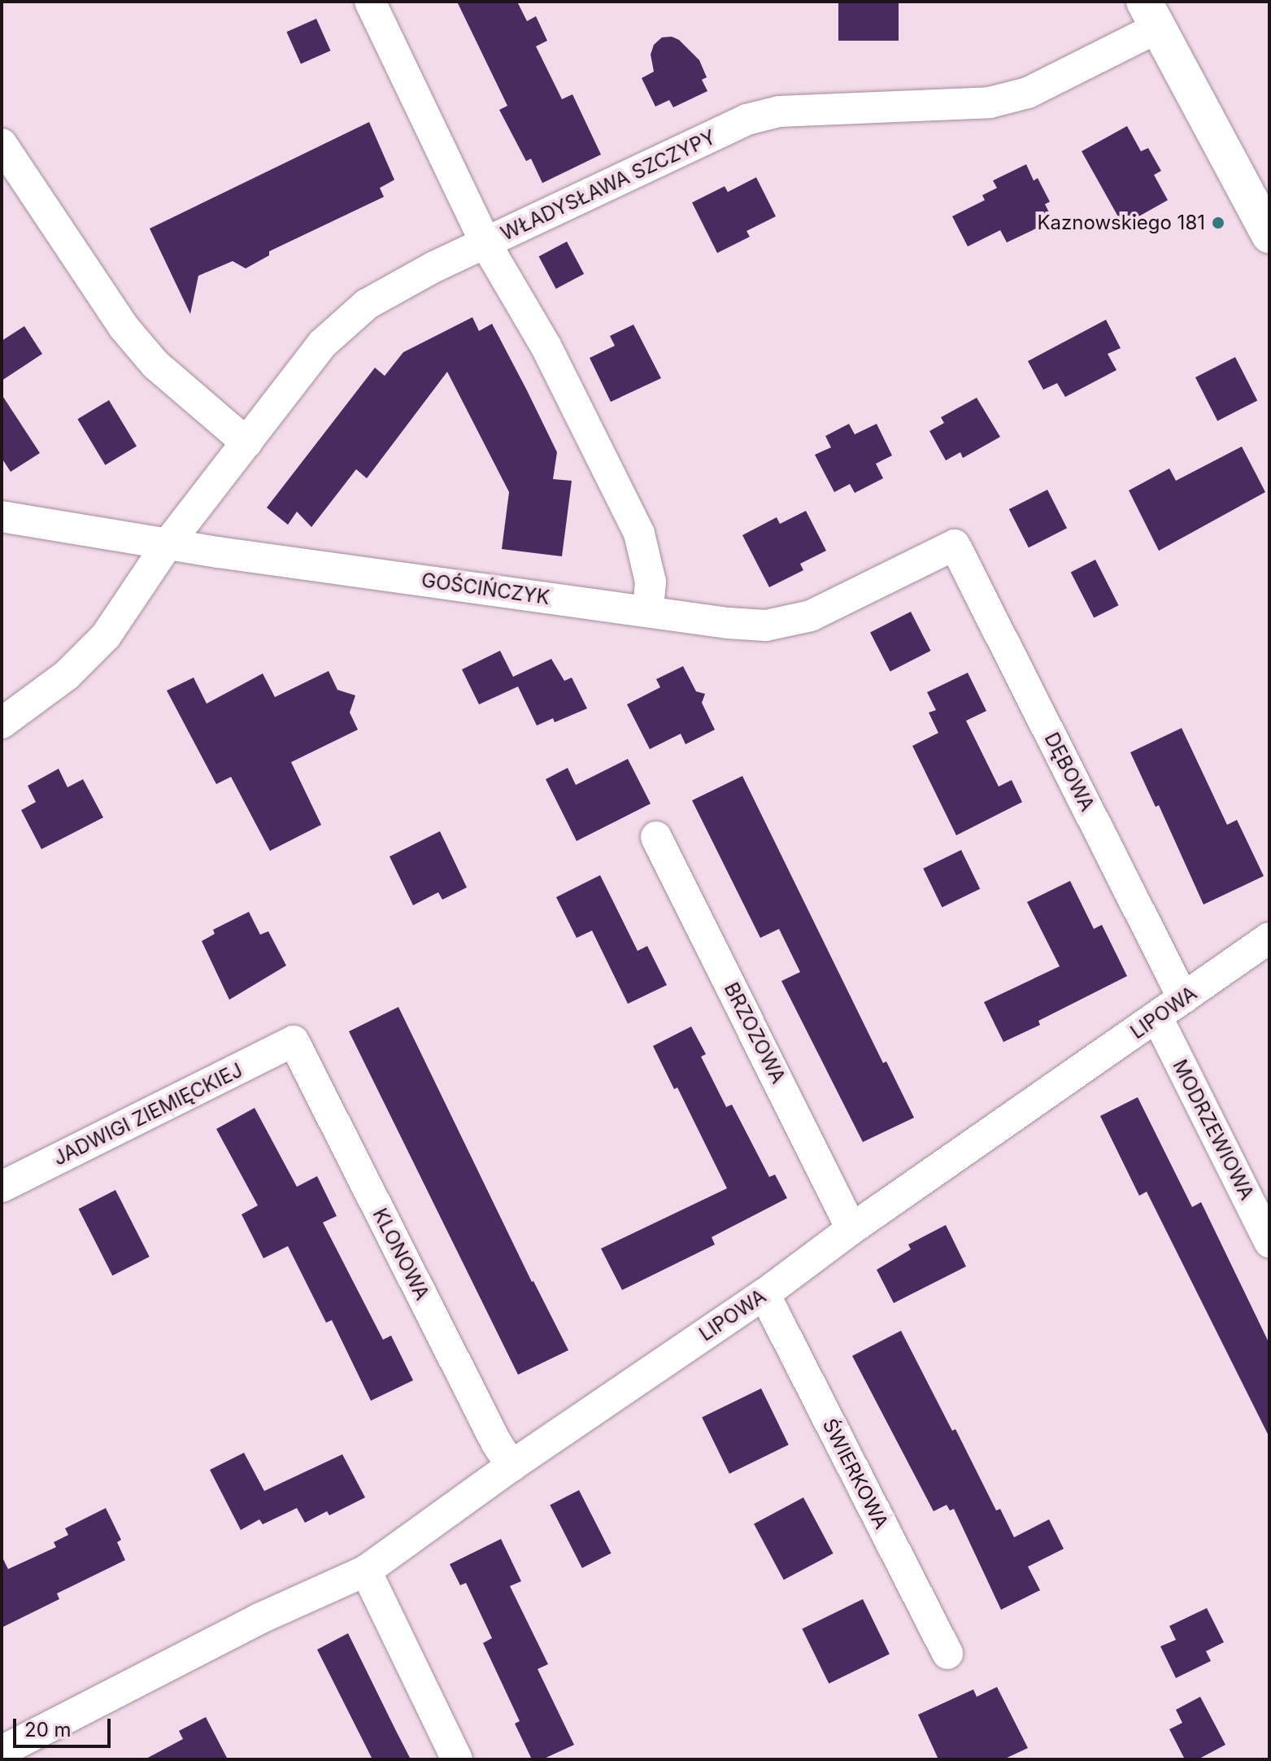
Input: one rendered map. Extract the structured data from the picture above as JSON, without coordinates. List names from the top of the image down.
{
  "streets": {
    "street": [
      "WŁADYSŁAWA SZCZYPY",
      "GOŚCIŃCZYK",
      "DĘBOWA",
      "LIPOWA",
      "BRZOZOWA",
      "JADWIGI ZIEMIĘCKIEJ",
      "MODRZEWIOWA",
      "KLONOWA",
      "ŚWIERKOWA"
    ]
  },
  "crossings": [
    ["WŁADYSŁAWA SZCZYPY", "GOŚCIŃCZYK"],
    ["GOŚCIŃCZYK", "DĘBOWA"],
    ["DĘBOWA", "LIPOWA"],
    ["LIPOWA", "BRZOZOWA"],
    ["LIPOWA", "MODRZEWIOWA"],
    ["LIPOWA", "KLONOWA"],
    ["LIPOWA", "ŚWIERKOWA"],
    ["JADWIGI ZIEMIĘCKIEJ", "KLONOWA"]
  ],
  "places": ["Kaznowskiego 181"],
  "scale_bar": "20 m"
}
